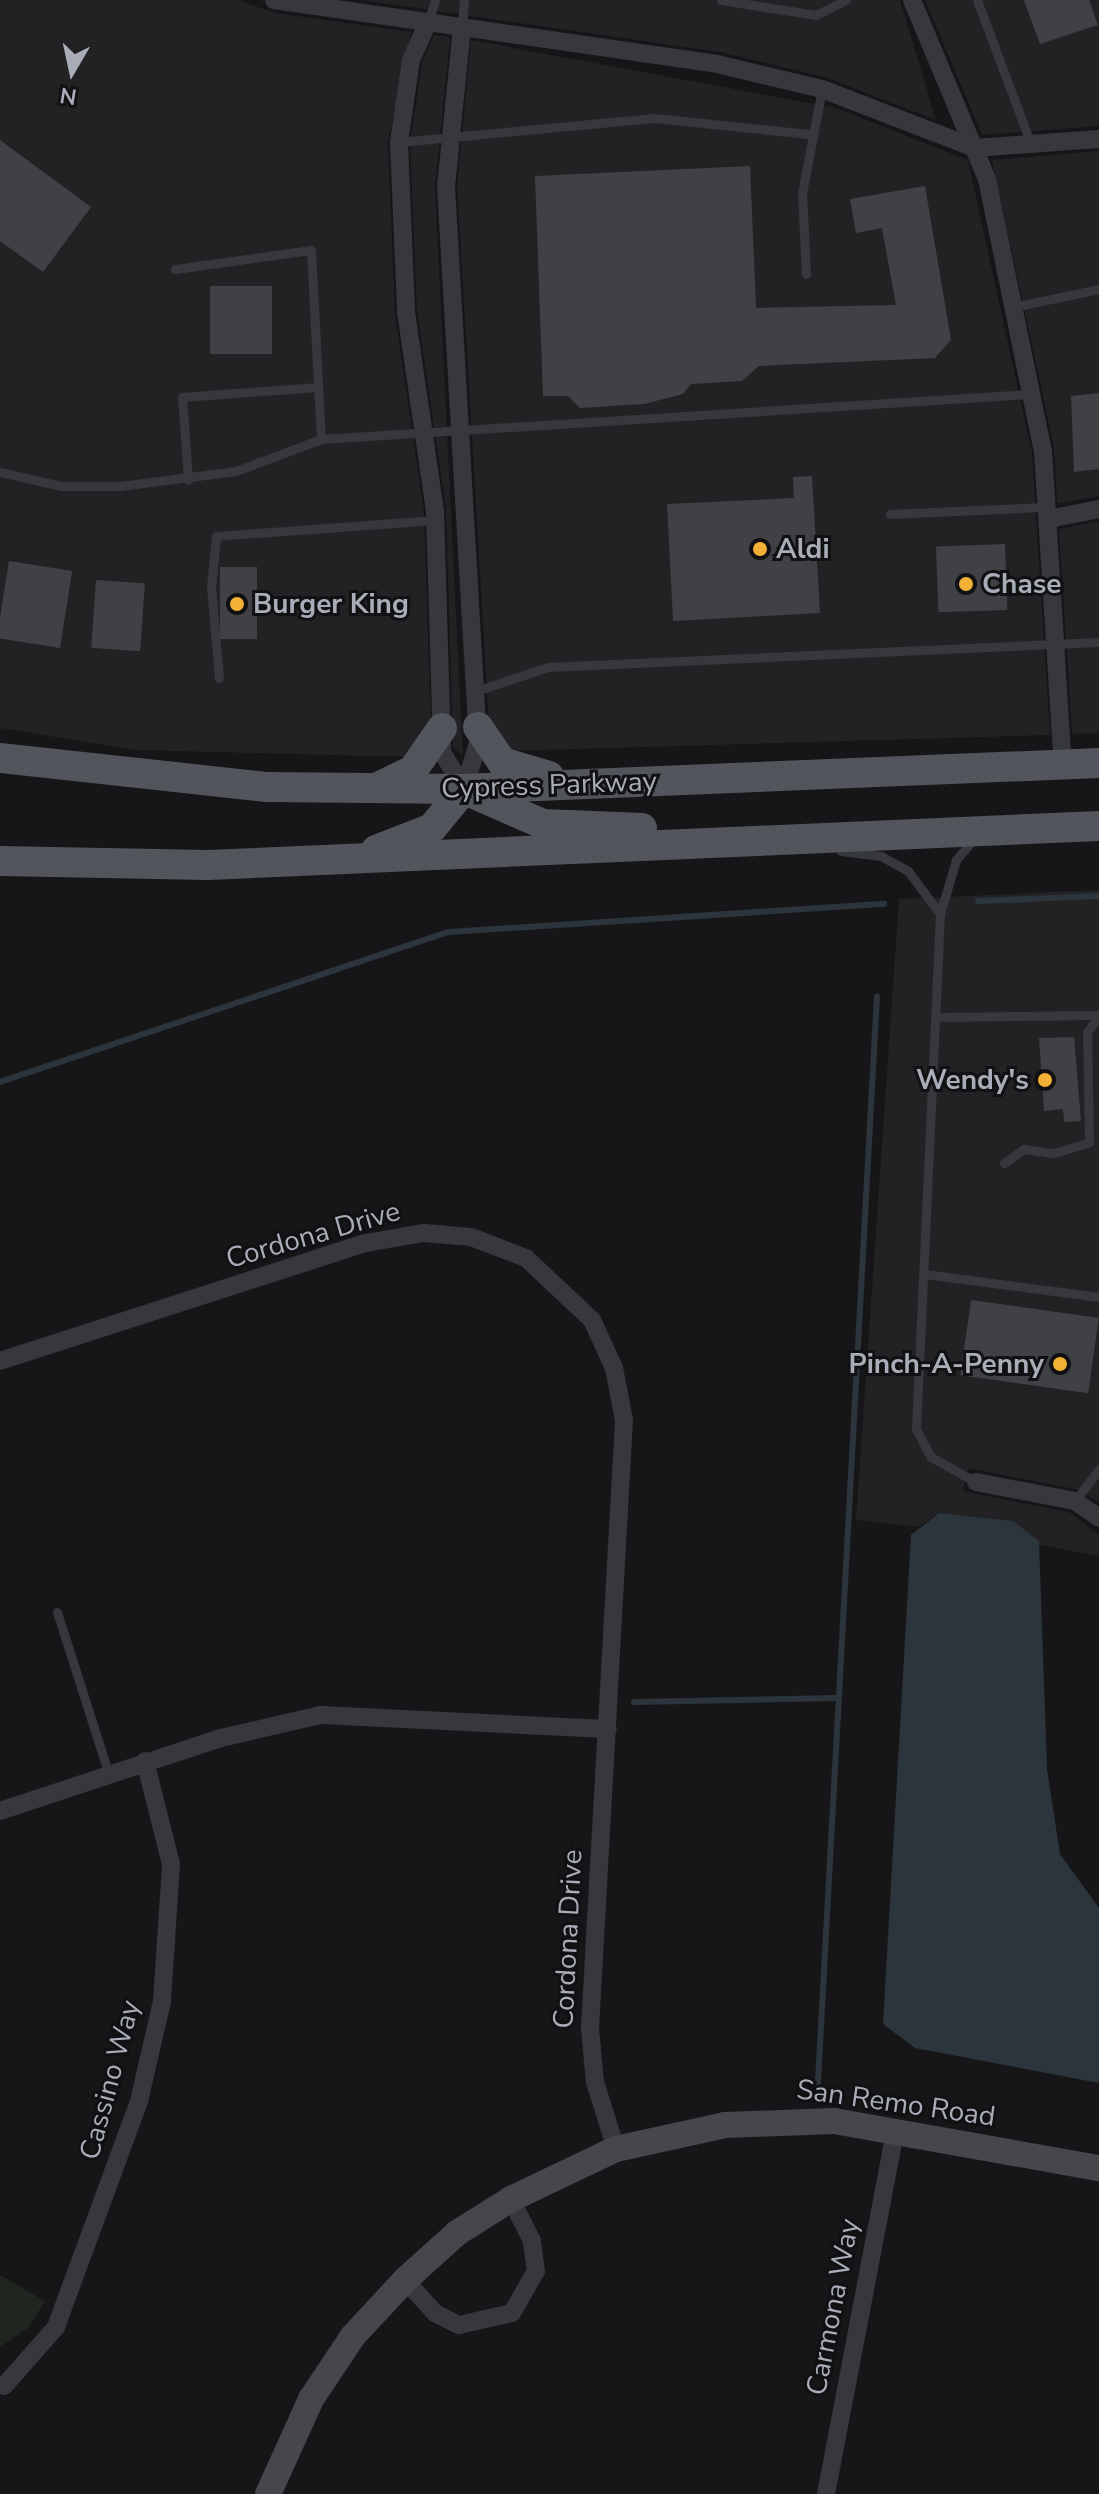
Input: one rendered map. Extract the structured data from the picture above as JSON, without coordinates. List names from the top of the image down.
{
  "streets": {
    "main road": ["Cypress Parkway"],
    "street": [
      "Cordona Drive",
      "Cassino Way",
      "San Remo Road",
      "Carmona Way"
    ]
  },
  "crossings": [
    ["Cordona Drive", "San Remo Road"],
    ["San Remo Road", "Carmona Way"]
  ],
  "places": [
    "Aldi",
    "Chase",
    "Burger King",
    "Wendy's",
    "Pinch-A-Penny"
  ],
  "north": "bottom"
}
